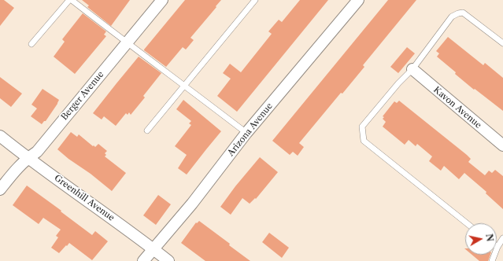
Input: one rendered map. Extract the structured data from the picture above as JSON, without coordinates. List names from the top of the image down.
{
  "streets": {
    "street": [
      "Berger Avenue",
      "Kavon Avenue",
      "Arizona Avenue",
      "Greenhill Avenue"
    ]
  },
  "crossings": [
    ["Berger Avenue", "Greenhill Avenue"],
    ["Arizona Avenue", "Greenhill Avenue"]
  ],
  "north": "right"
}
